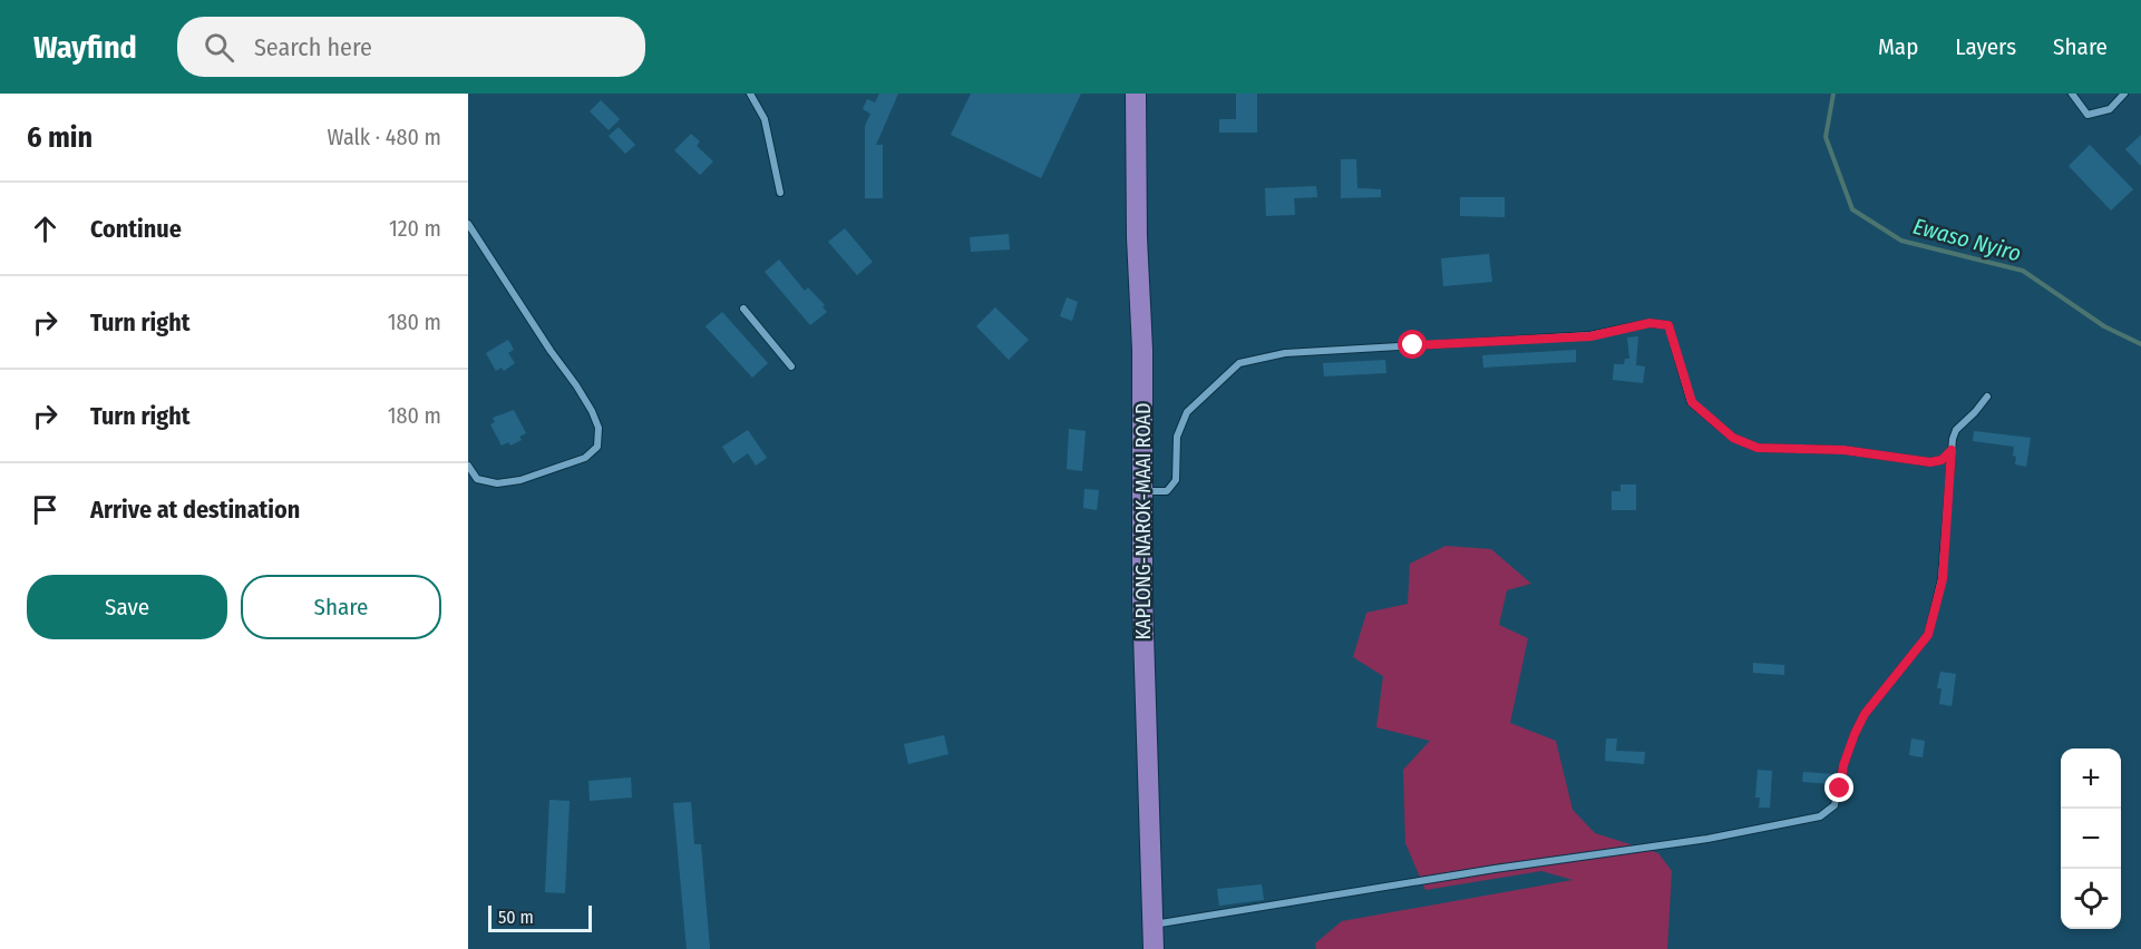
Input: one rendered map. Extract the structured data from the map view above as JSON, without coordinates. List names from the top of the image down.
{
  "streets": {
    "highway": ["KAPLONG-NAROK-MAAI ROAD"]
  },
  "water": ["Ewaso Nyiro"],
  "scale_bar": "50 m",
  "page": {
    "header": "Wayfind",
    "search": "Search here",
    "nav": ["Map", "Layers", "Share"],
    "heading": ["6 min", "Walk · 480 m"],
    "list": [
      ["Continue", "120 m"],
      ["Turn right", "180 m"],
      ["Turn right", "180 m"],
      "Arrive at destination"
    ],
    "buttons": ["Save", "Share"],
    "map_buttons": ["+", "−"],
    "scale": "50 m"
  }
}
